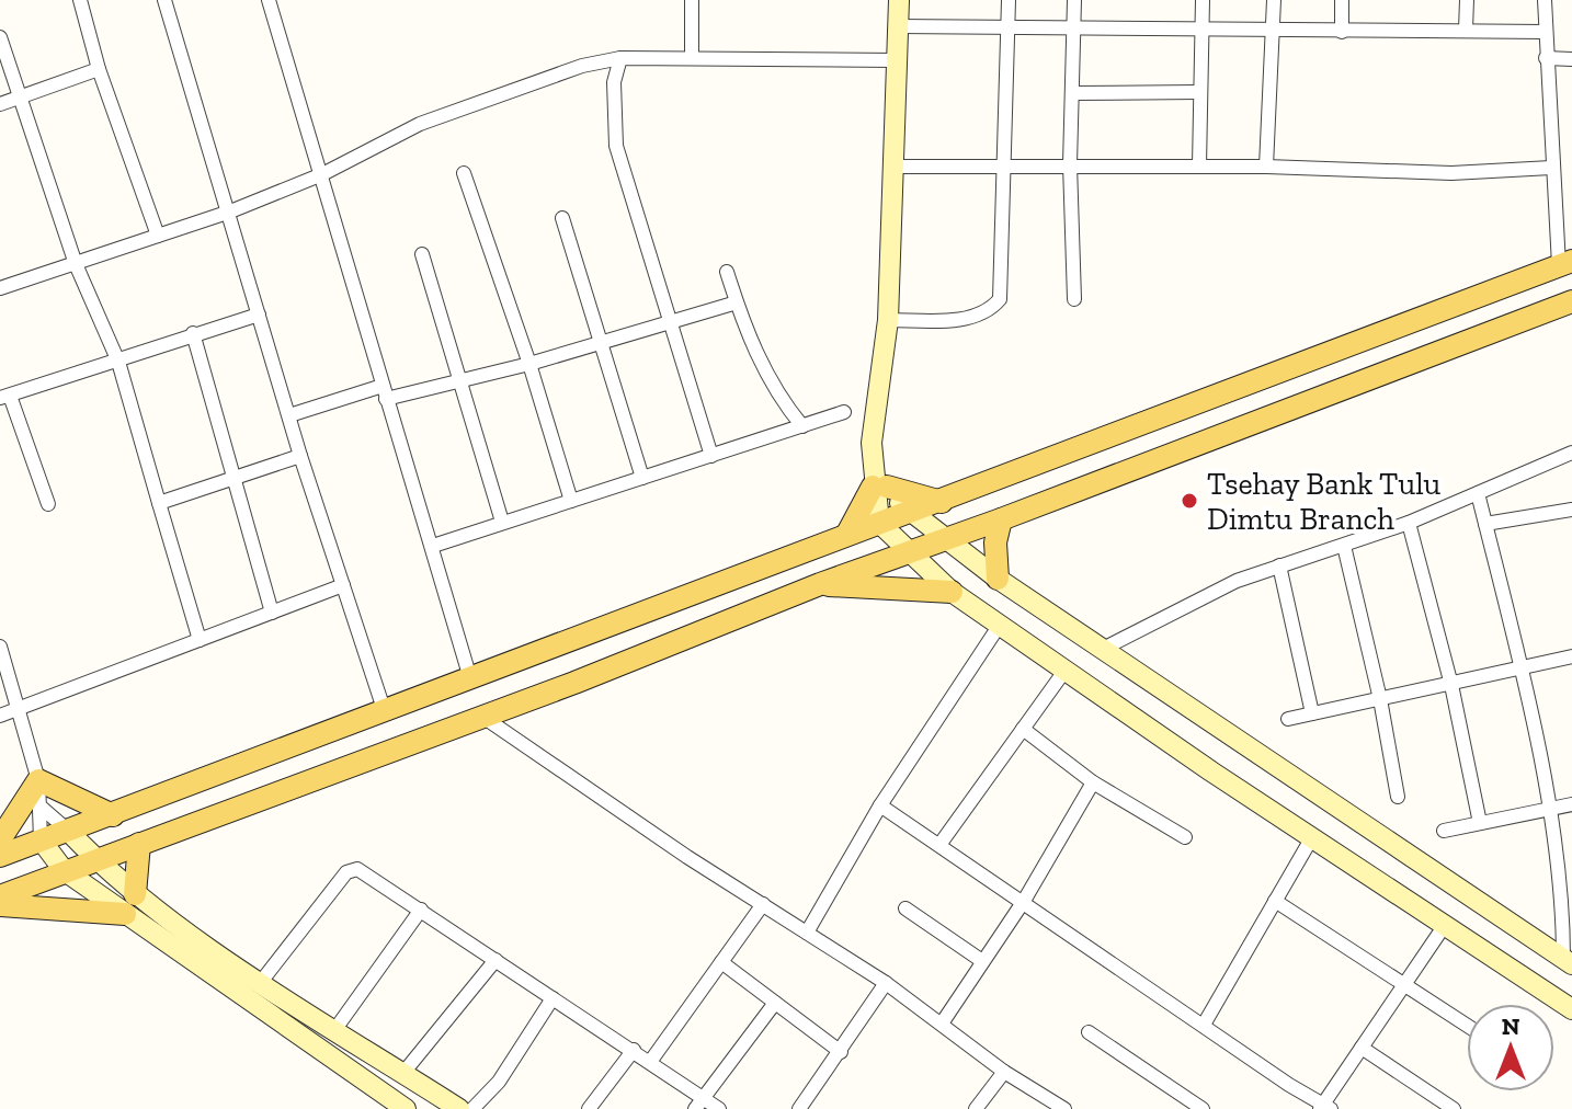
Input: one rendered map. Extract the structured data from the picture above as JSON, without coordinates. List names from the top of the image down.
{
  "places": ["Tsehay Bank Tulu Dimtu Branch"],
  "north": "top"
}
